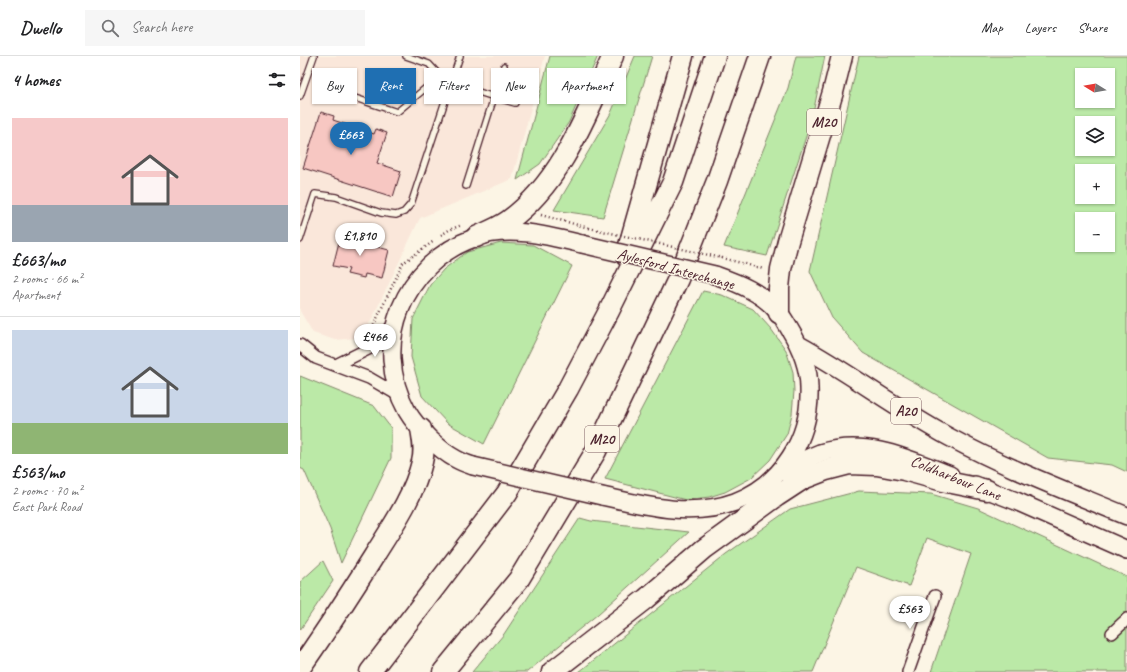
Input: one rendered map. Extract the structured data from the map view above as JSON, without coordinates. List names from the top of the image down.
{
  "streets": {
    "highway": ["M20"],
    "main road": ["Aylesford Interchange", "A20", "Coldharbour Lane"]
  },
  "crossings": [
    ["M20", "Aylesford Interchange"],
    ["Aylesford Interchange", "Coldharbour Lane"]
  ],
  "north": "left",
  "page": {
    "header": "Dwello",
    "search": "Search here",
    "nav": ["Map", "Layers", "Share"],
    "heading": "4 homes",
    "map_buttons": ["+", "−"],
    "chip": [
      "Buy",
      "Rent",
      "Filters",
      "New",
      "Apartment"
    ],
    "list": [
      {
        "name": "£663/mo",
        "note": "2 rooms · 66 m² · Apartment"
      },
      {
        "name": "£563/mo",
        "note": "2 rooms · 70 m² · East Park Road"
      }
    ],
    "price": [
      "£663",
      "£1,810",
      "£466",
      "£563"
    ]
  }
}
